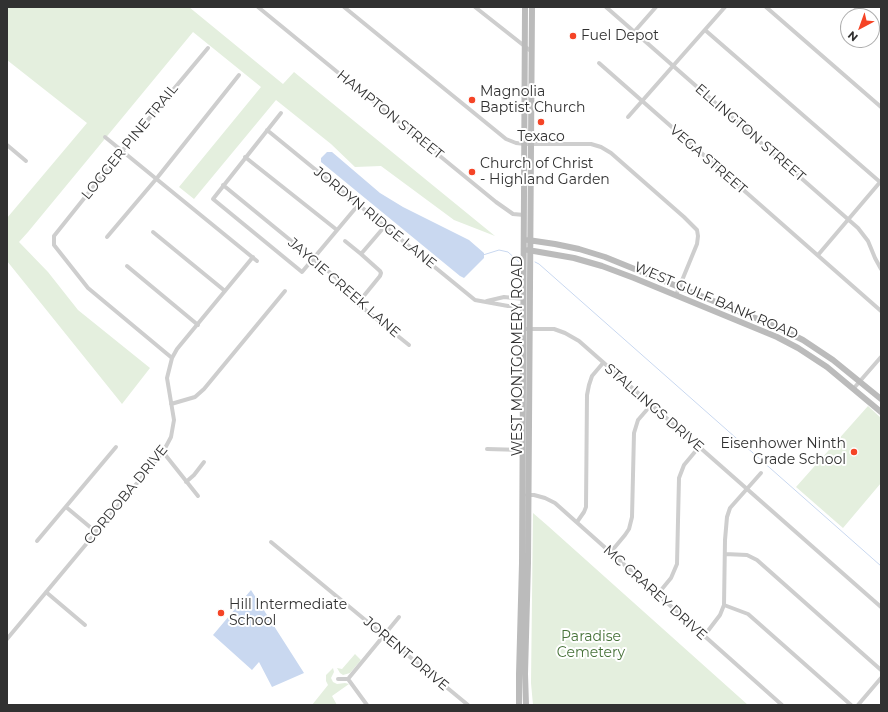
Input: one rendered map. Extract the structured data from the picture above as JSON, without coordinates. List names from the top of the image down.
{
  "streets": {
    "main road": ["WEST GULF BANK ROAD", "WEST MONTGOMERY ROAD"],
    "street": [
      "HAMPTON STREET",
      "ELLINGTON STREET",
      "LOGGER PINE TRAIL",
      "VEGA STREET",
      "JORDYN RIDGE LANE",
      "JAYCIE CREEK LANE",
      "STALLINGS DRIVE",
      "CORDOBA DRIVE",
      "MC CRAREY DRIVE",
      "JORENT DRIVE"
    ]
  },
  "crossings": [
    ["HAMPTON STREET", "WEST MONTGOMERY ROAD"],
    ["LOGGER PINE TRAIL", "CORDOBA DRIVE"],
    ["JORDYN RIDGE LANE", "WEST MONTGOMERY ROAD"],
    ["WEST GULF BANK ROAD", "WEST MONTGOMERY ROAD"],
    ["WEST MONTGOMERY ROAD", "STALLINGS DRIVE"],
    ["WEST MONTGOMERY ROAD", "MC CRAREY DRIVE"]
  ],
  "parks": ["Paradise Cemetery"],
  "places": [
    "Fuel Depot",
    "Magnolia Baptist Church",
    "Texaco",
    "Church of Christ - Highland Garden",
    "Eisenhower Ninth Grade School",
    "Hill Intermediate School"
  ],
  "north": "bottom left"
}
